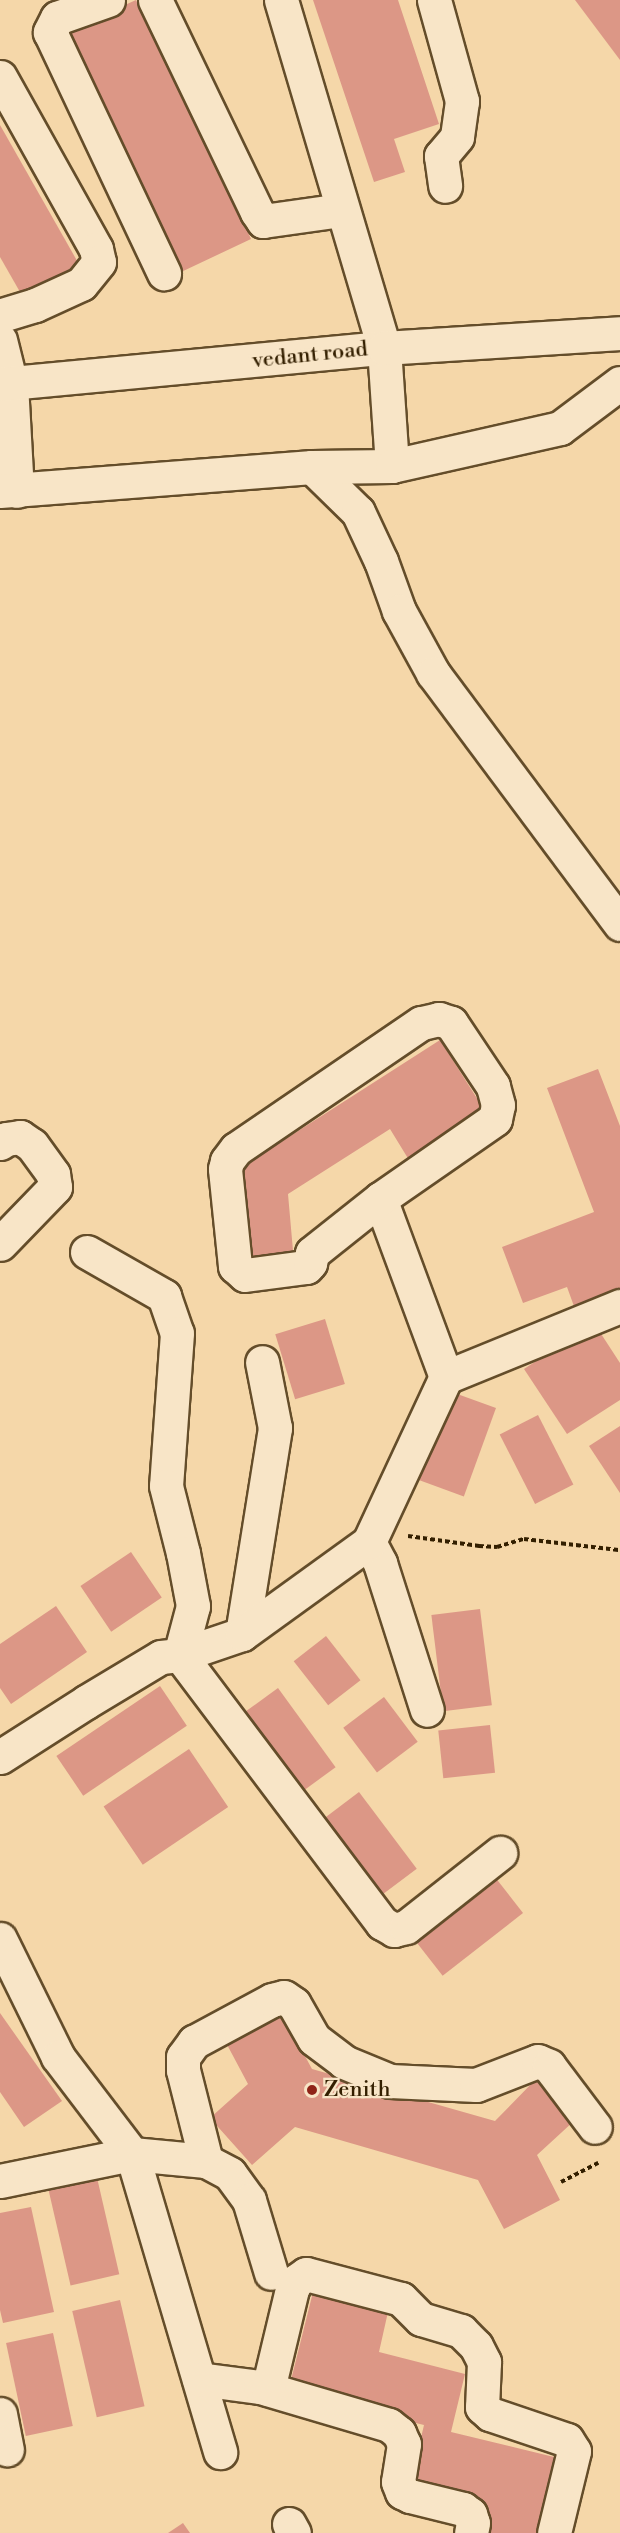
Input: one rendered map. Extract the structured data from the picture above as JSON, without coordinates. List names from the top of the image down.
{
  "streets": {
    "street": ["vedant road"]
  },
  "places": ["Zenith"]
}
